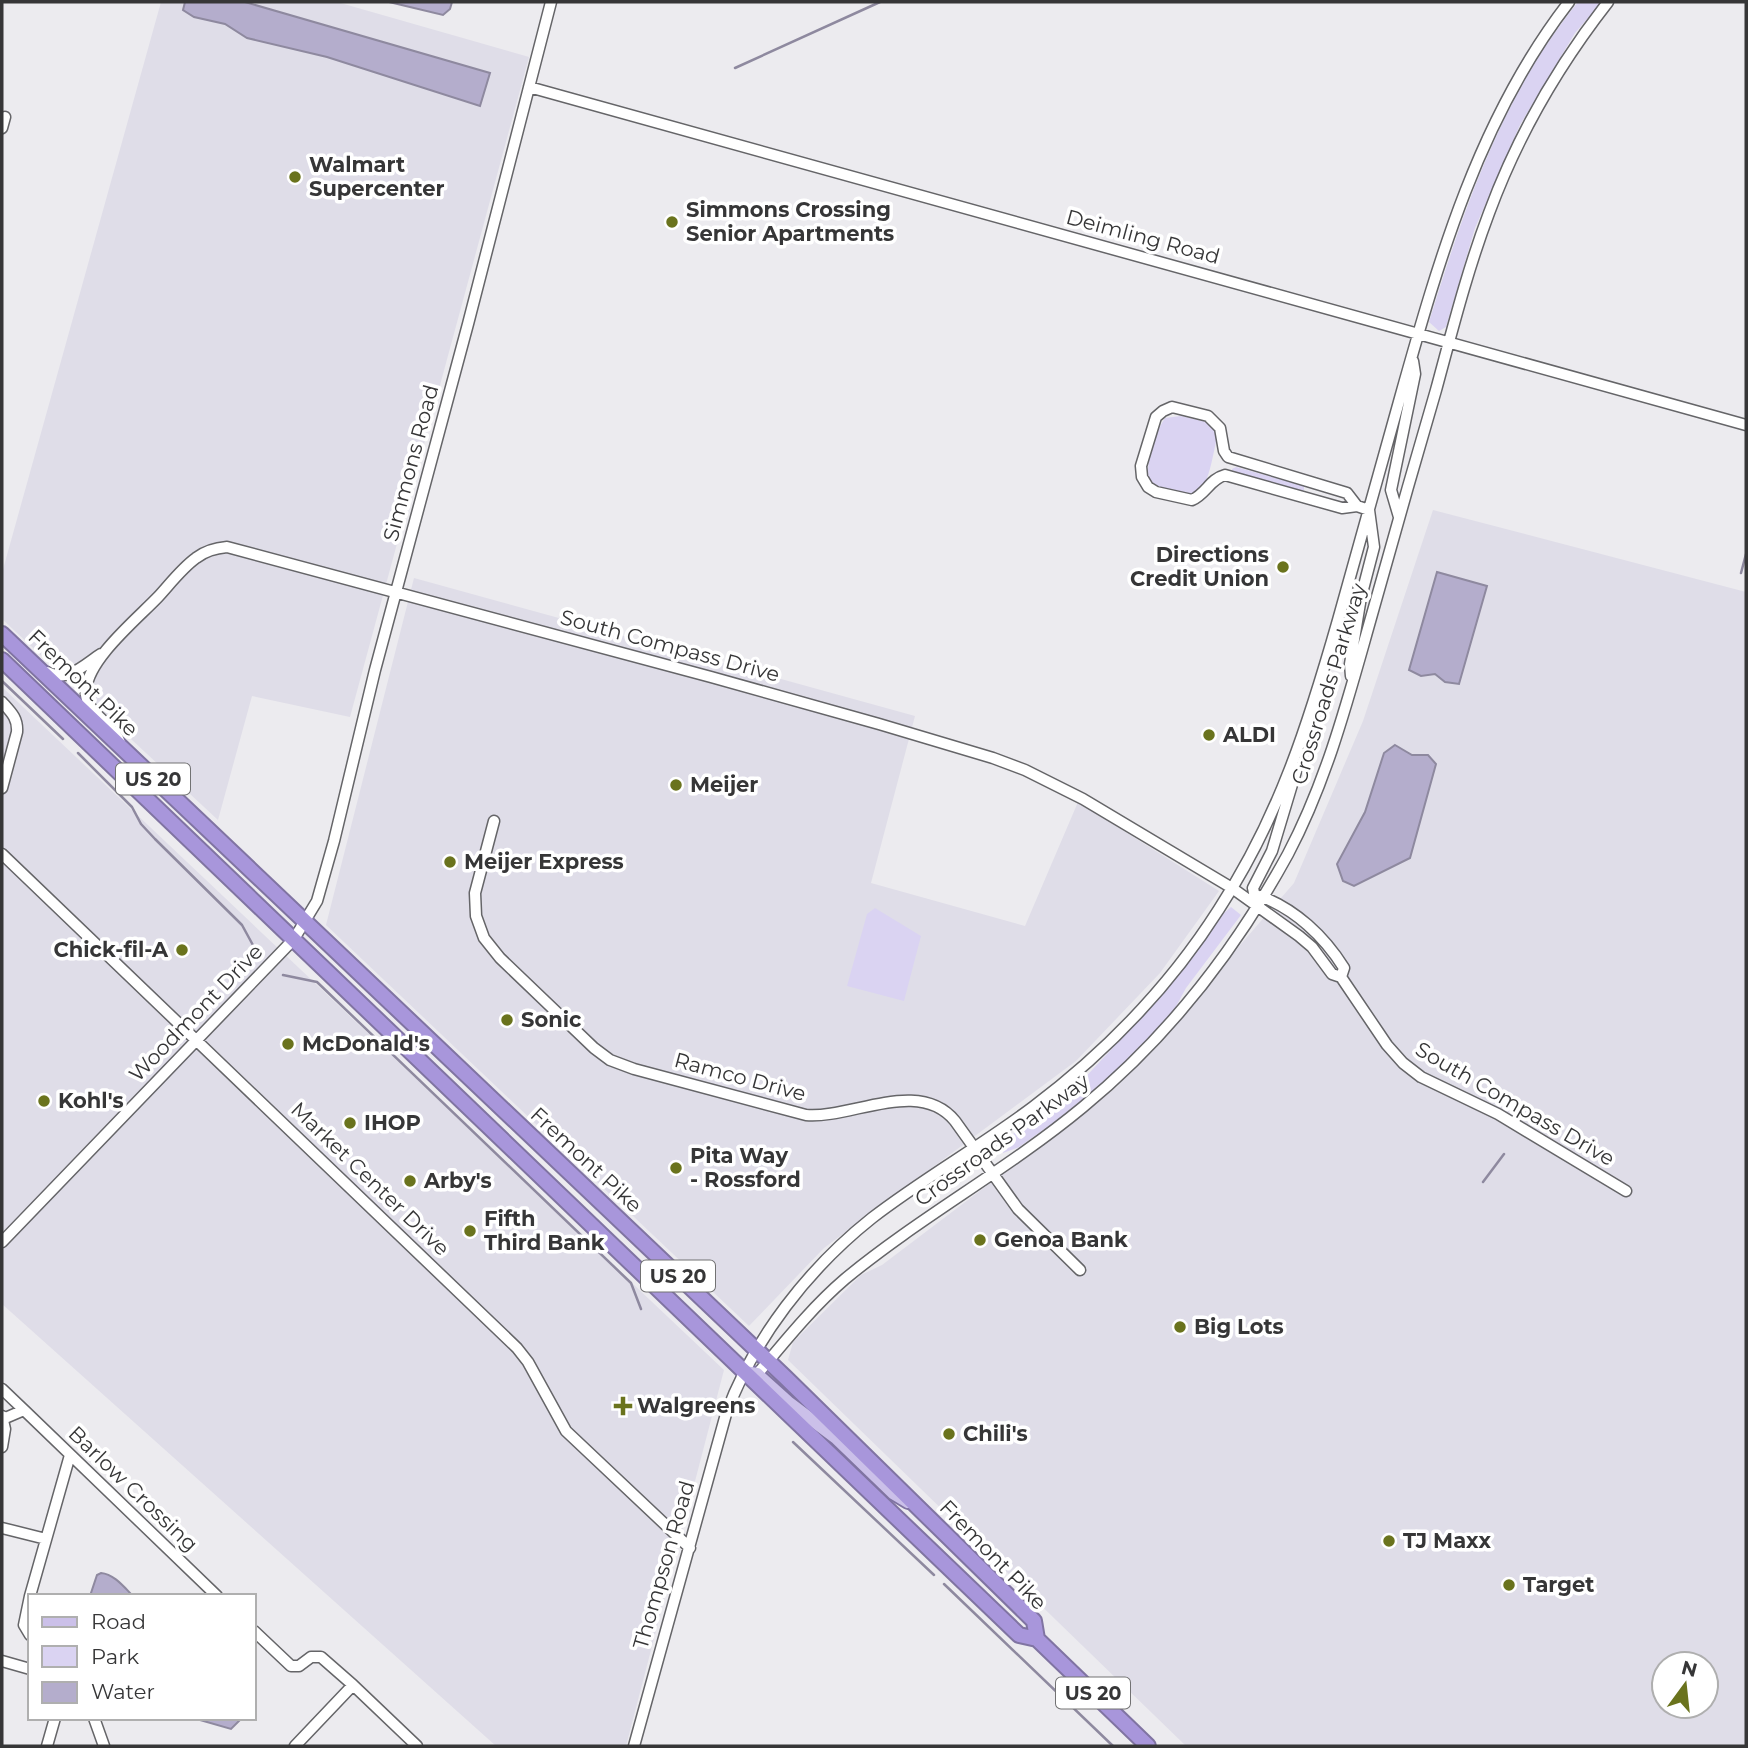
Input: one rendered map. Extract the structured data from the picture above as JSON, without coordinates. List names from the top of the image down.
{
  "streets": {
    "highway": ["Fremont Pike", "US 20"],
    "street": [
      "Deimling Road",
      "Simmons Road",
      "South Compass Drive",
      "Crossroads Parkway",
      "Woodmont Drive",
      "Ramco Drive",
      "Market Center Drive",
      "Barlow Crossing",
      "Thompson Road"
    ]
  },
  "crossings": [
    ["Deimling Road", "Simmons Road"],
    ["Deimling Road", "Crossroads Parkway"],
    ["Simmons Road", "South Compass Drive"],
    ["Simmons Road", "Fremont Pike"],
    ["Simmons Road", "Woodmont Drive"],
    ["South Compass Drive", "Fremont Pike"],
    ["South Compass Drive", "Crossroads Parkway"],
    ["Fremont Pike", "Crossroads Parkway"],
    ["Fremont Pike", "US 20"],
    ["Fremont Pike", "Woodmont Drive"],
    ["Fremont Pike", "Thompson Road"],
    ["Crossroads Parkway", "Ramco Drive"],
    ["Crossroads Parkway", "Thompson Road"],
    ["Woodmont Drive", "Market Center Drive"],
    ["Market Center Drive", "Thompson Road"]
  ],
  "places": {
    "other": [
      "Walmart Supercenter",
      "Simmons Crossing Senior Apartments",
      "Directions Credit Union",
      "ALDI",
      "Meijer",
      "Meijer Express",
      "Chick-fil-A",
      "Sonic",
      "McDonald's",
      "Kohl's",
      "IHOP",
      "Pita Way - Rossford",
      "Arby's",
      "Fifth Third Bank",
      "Genoa Bank",
      "Big Lots",
      "Chili's",
      "TJ Maxx",
      "Target"
    ],
    "health": ["Walgreens"]
  },
  "legend": ["Road", "Park", "Water"],
  "north": "top"
}
